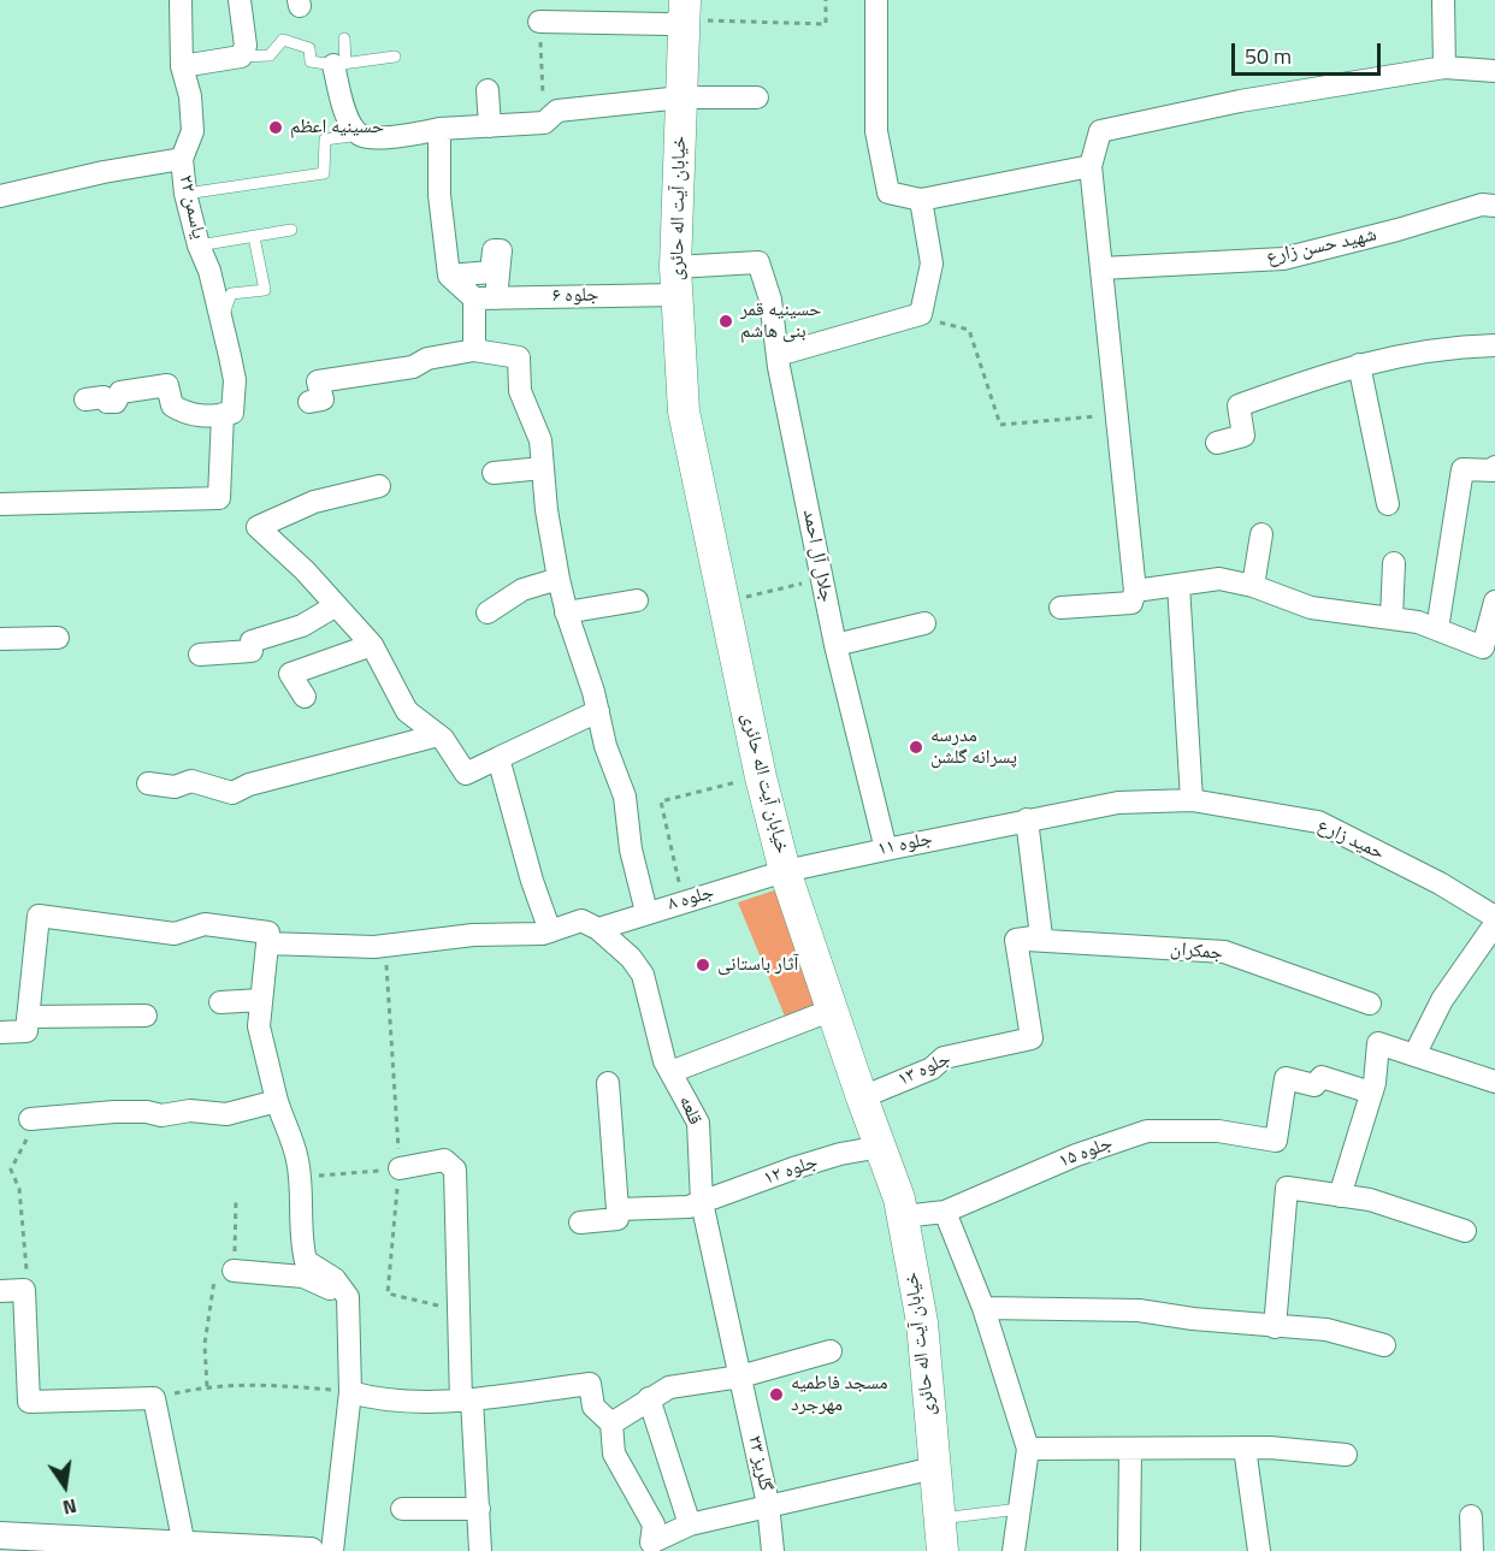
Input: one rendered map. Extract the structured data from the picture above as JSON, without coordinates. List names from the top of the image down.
{
  "streets": {
    "main road": ["خیابان آیت اله حائری"],
    "street": [
      "یاسمن ۲۲",
      "شهید حسن زارع",
      "جلوه ۶",
      "جلال آل احمد",
      "حمید زارع",
      "جلوه ۱۱",
      "جلوه ۸",
      "جمکران",
      "جلوه ۱۳",
      "قلعه",
      "جلوه ۱۵",
      "جلوه ۱۲",
      "گلریز ۲۳"
    ]
  },
  "crossings": [
    ["خیابان آیت اله حائری", "جلوه ۶"],
    ["خیابان آیت اله حائری", "جلوه ۱۱"],
    ["خیابان آیت اله حائری", "جلوه ۸"],
    ["خیابان آیت اله حائری", "جلوه ۱۳"],
    ["خیابان آیت اله حائری", "جلوه ۱۵"],
    ["خیابان آیت اله حائری", "جلوه ۱۲"],
    ["جلوه ۶", "جلال آل احمد"],
    ["جلال آل احمد", "جلوه ۱۱"],
    ["حمید زارع", "جلوه ۱۱"],
    ["جلوه ۱۱", "جلوه ۸"],
    ["جلوه ۸", "قلعه"],
    ["جمکران", "جلوه ۱۳"],
    ["قلعه", "جلوه ۱۲"],
    ["قلعه", "گلریز ۲۳"]
  ],
  "places": [
    "حسینیه اعظم",
    "حسینیه قمر بنی هاشم",
    "مدرسه پسرانه گلشن",
    "آثار باستانی",
    "مسجد فاطمیه مهرجرد"
  ],
  "scale_bar": "50 m",
  "north": "bottom"
}
